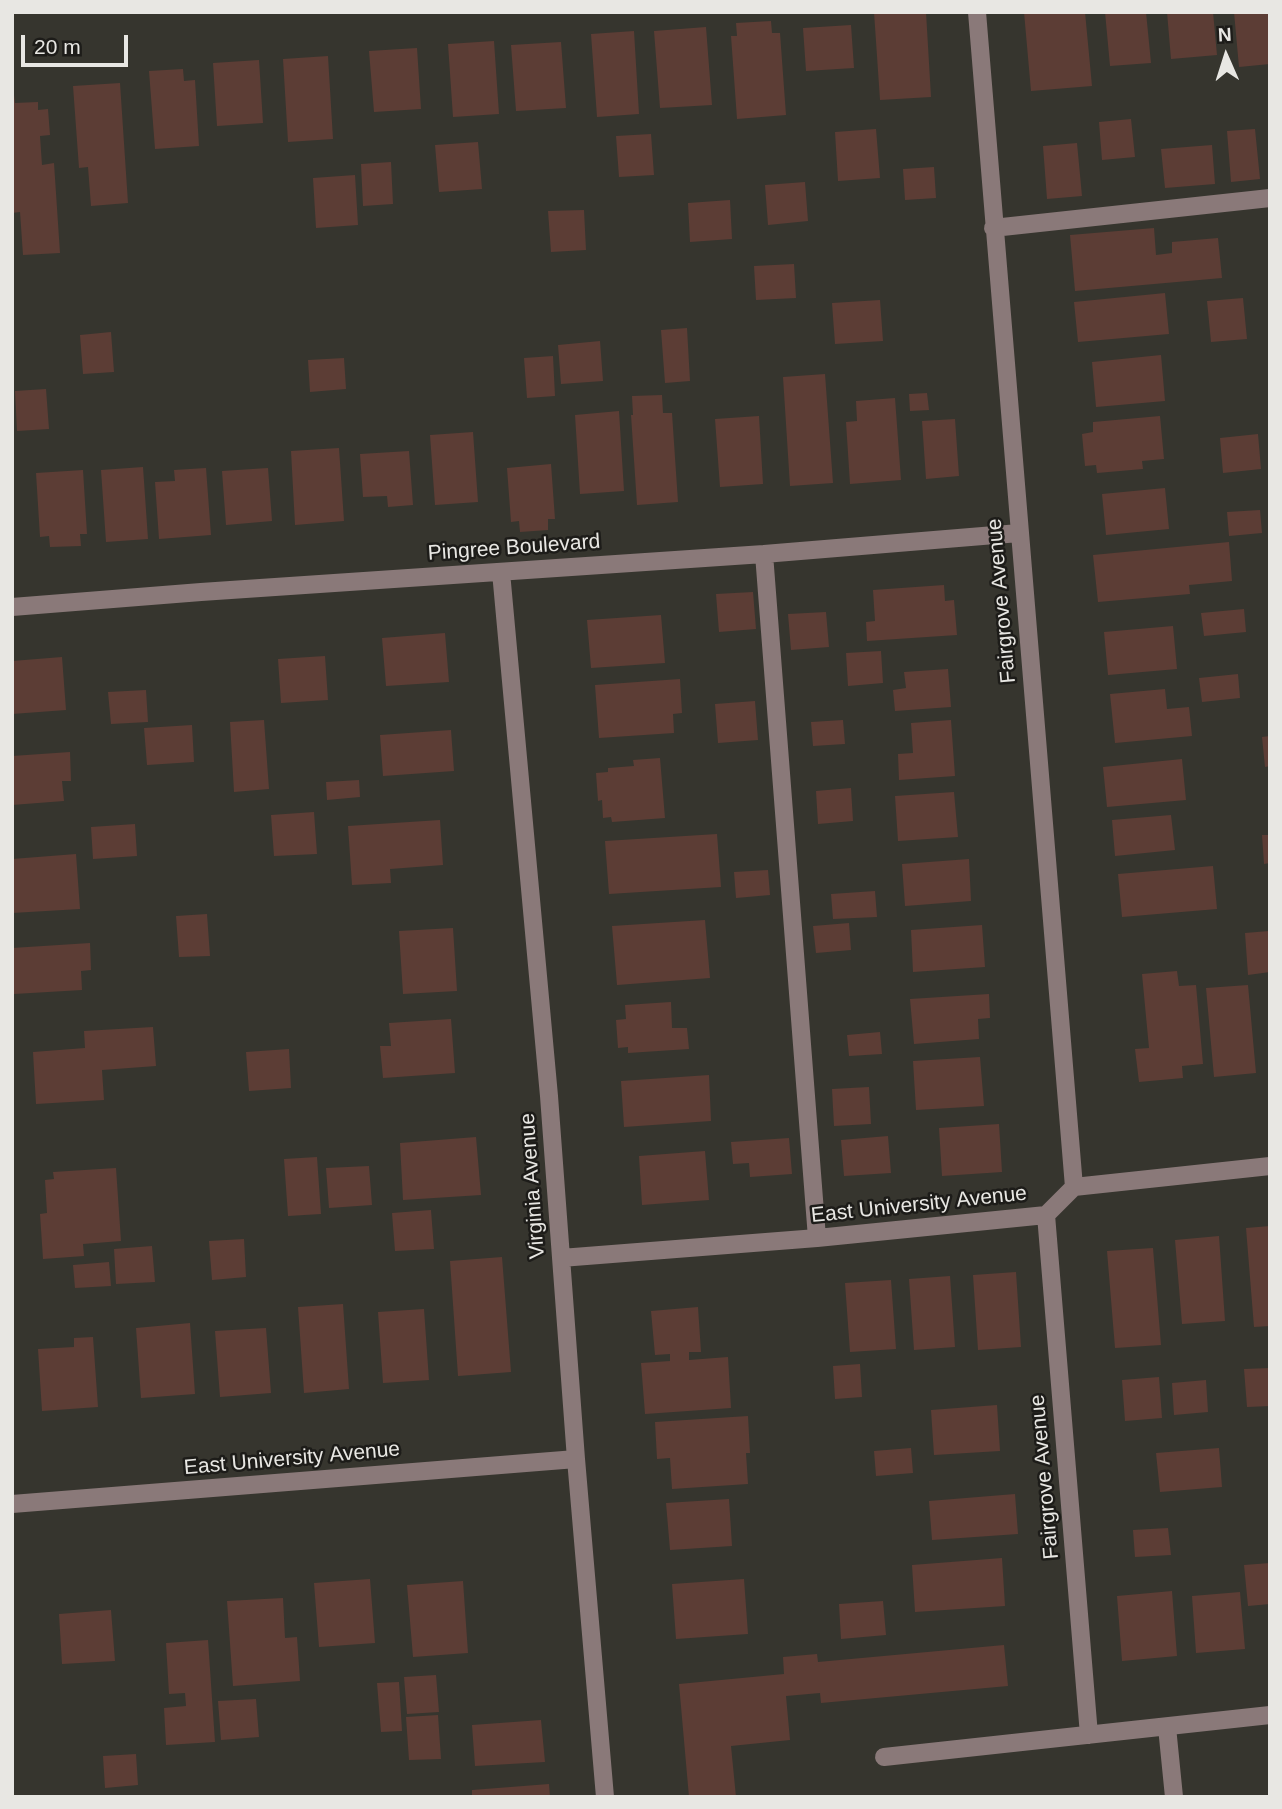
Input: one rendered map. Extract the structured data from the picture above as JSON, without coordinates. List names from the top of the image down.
{
  "streets": {
    "street": [
      "Pingree Boulevard",
      "Fairgrove Avenue",
      "Virginia Avenue",
      "East University Avenue"
    ]
  },
  "crossings": [
    ["Pingree Boulevard", "Fairgrove Avenue"],
    ["Pingree Boulevard", "Virginia Avenue"],
    ["Fairgrove Avenue", "East University Avenue"],
    ["Virginia Avenue", "East University Avenue"]
  ],
  "scale_bar": "20 m",
  "north": "top"
}
